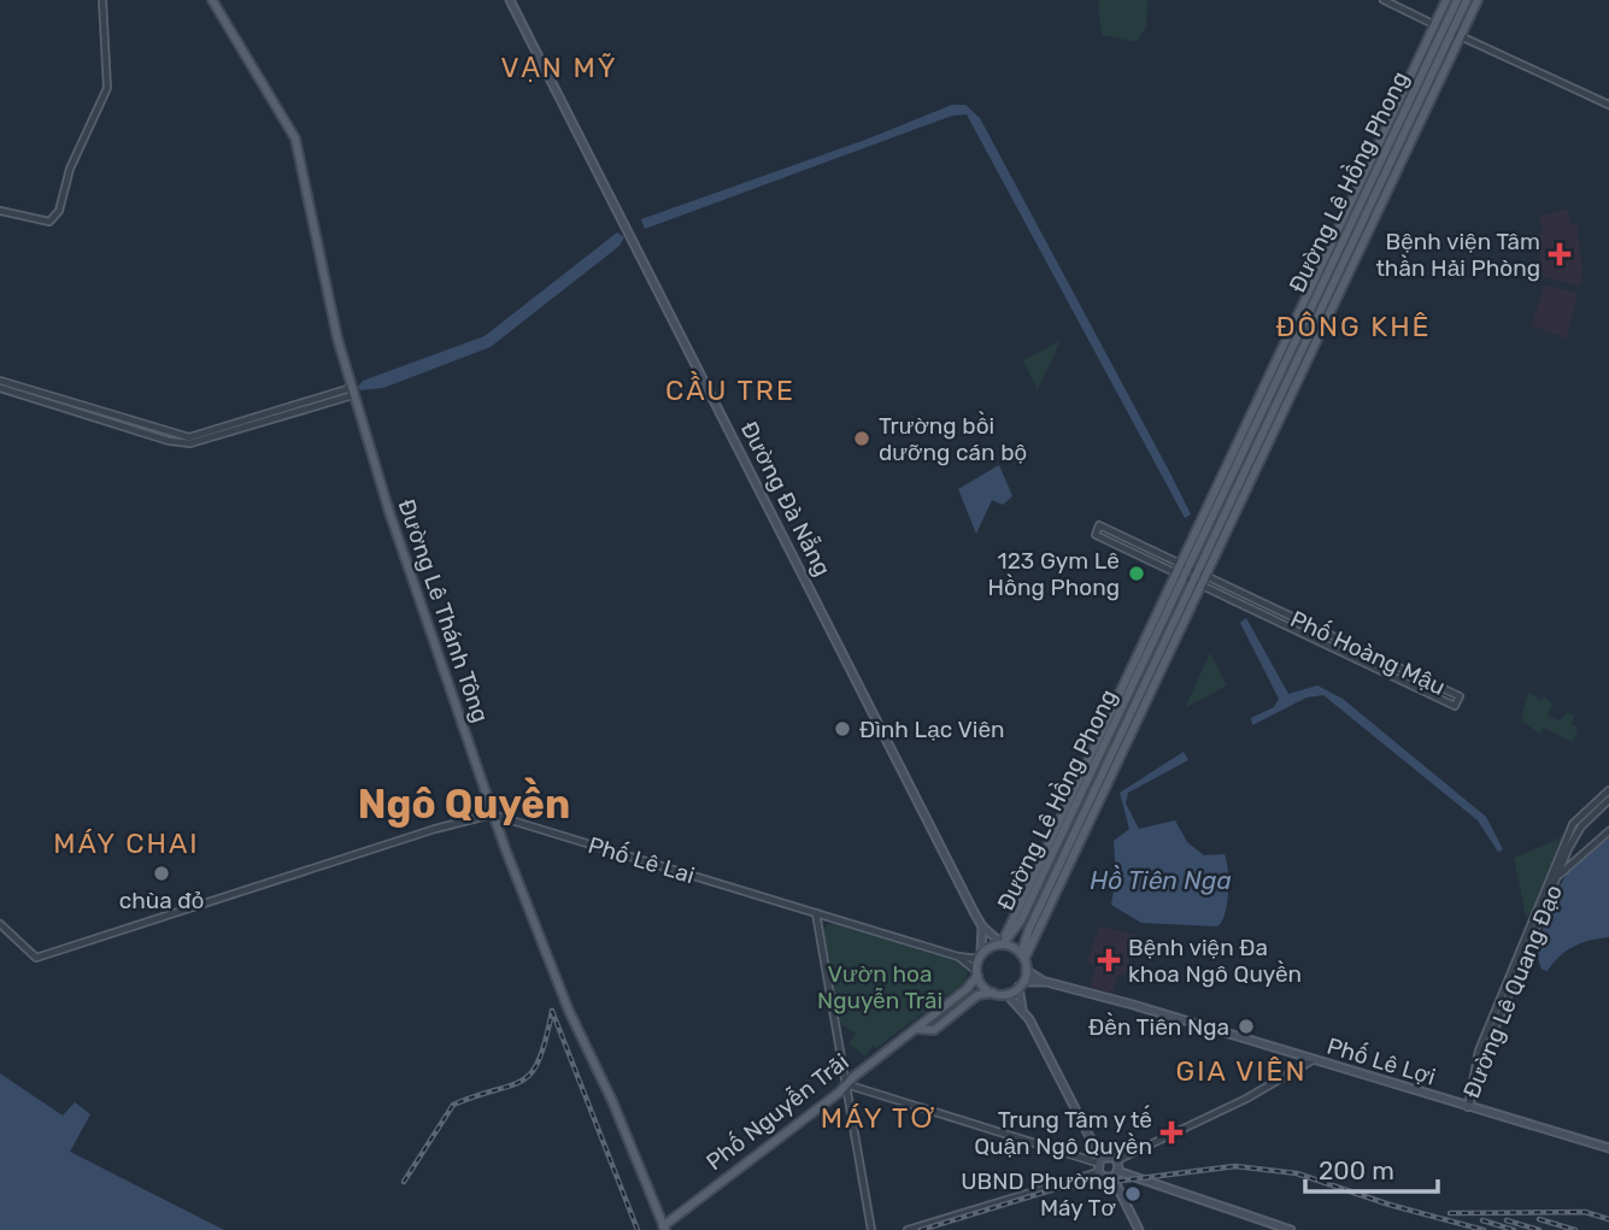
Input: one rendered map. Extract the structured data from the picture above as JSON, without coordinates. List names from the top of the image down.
{
  "streets": {
    "main road": [
      "Đường Lê Hồng Phong",
      "Đường Đà Nẵng",
      "Đường Lê Thánh Tông",
      "Phố Lê Lợi",
      "Phố Nguyễn Trãi"
    ],
    "street": ["Phố Hoàng Mậu", "Phố Lê Lai", "Đường Lê Quang Đạo"]
  },
  "crossings": [
    ["Đường Lê Hồng Phong", "Đường Đà Nẵng"],
    ["Đường Lê Hồng Phong", "Phố Hoàng Mậu"],
    ["Đường Lê Hồng Phong", "Phố Lê Lai"],
    ["Đường Lê Hồng Phong", "Phố Lê Lợi"],
    ["Đường Lê Hồng Phong", "Phố Nguyễn Trãi"],
    ["Đường Đà Nẵng", "Phố Lê Lai"],
    ["Đường Đà Nẵng", "Phố Lê Lợi"],
    ["Đường Đà Nẵng", "Phố Nguyễn Trãi"],
    ["Đường Lê Thánh Tông", "Phố Lê Lai"],
    ["Đường Lê Thánh Tông", "Phố Nguyễn Trãi"],
    ["Phố Lê Lai", "Phố Lê Lợi"],
    ["Phố Lê Lai", "Phố Nguyễn Trãi"],
    ["Đường Lê Quang Đạo", "Phố Lê Lợi"],
    ["Phố Lê Lợi", "Phố Nguyễn Trãi"]
  ],
  "districts": [
    "VẠN MỸ",
    "ĐÔNG KHÊ",
    "CẦU TRE",
    "Ngô Quyền",
    "MÁY CHAI",
    "GIA VIÊN",
    "MÁY TƠ"
  ],
  "water": ["Hồ Tiên Nga"],
  "parks": ["Vườn hoa Nguyễn Trãi"],
  "places": {
    "health": ["Bệnh viện Tâm thần Hải Phòng", "Bệnh viện Đa khoa Ngô Quyền", "Trung Tâm y tế Quận Ngô Quyền"],
    "other": [
      "Trường bồi dưỡng cán bộ",
      "123 Gym Lê Hồng Phong",
      "Đình Lạc Viên",
      "chùa đỏ",
      "Đền Tiên Nga",
      "UBND Phường Máy Tơ"
    ]
  },
  "scale_bar": "200 m"
}
